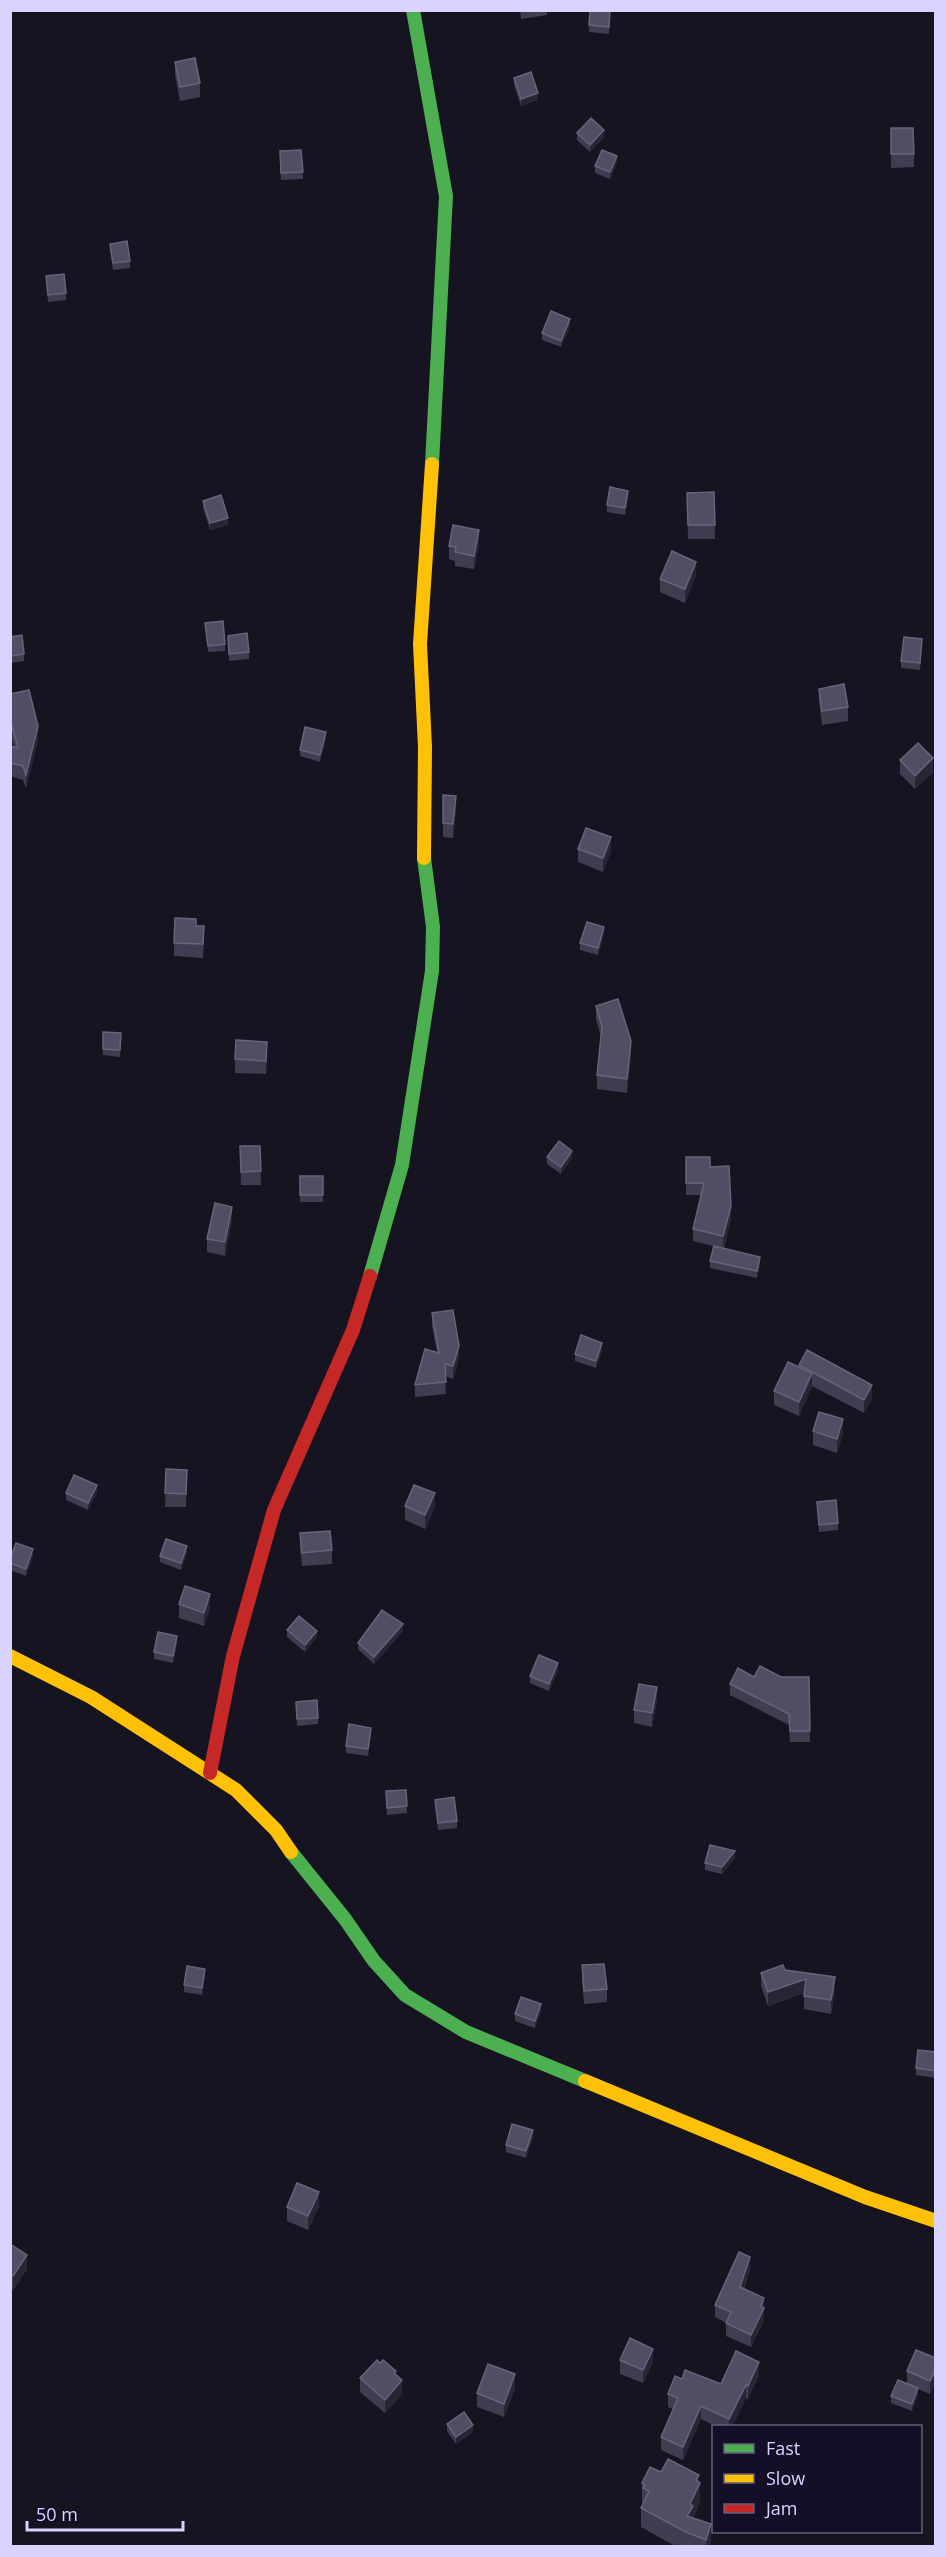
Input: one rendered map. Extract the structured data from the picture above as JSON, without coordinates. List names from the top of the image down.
{
  "legend": ["Fast", "Slow", "Jam"],
  "scale_bar": "50 m"
}
